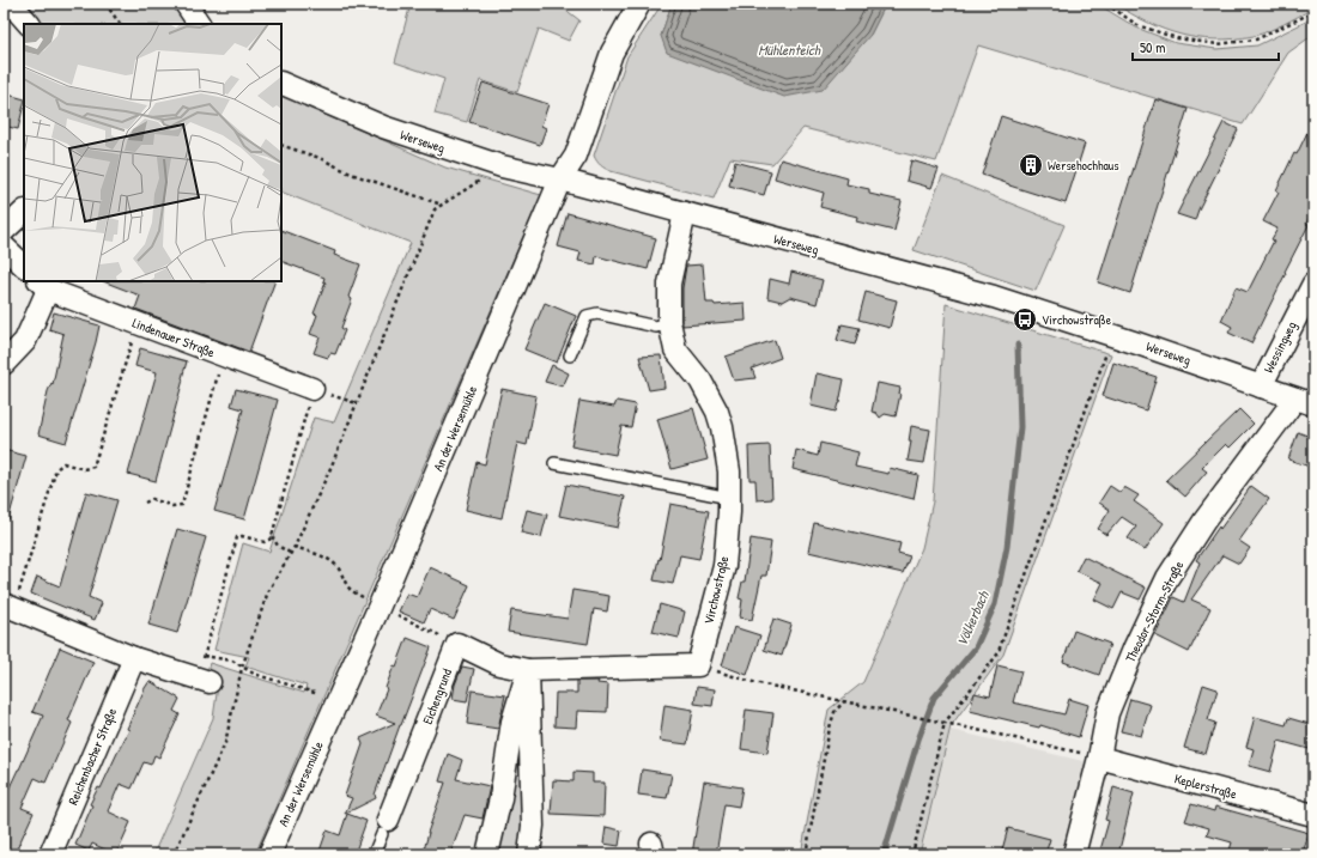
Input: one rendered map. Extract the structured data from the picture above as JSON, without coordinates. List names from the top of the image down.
{
  "streets": {
    "street": [
      "Werseweg",
      "Lindenauer Straße",
      "Wessingweg",
      "An der Wersemühle",
      "Virchowstraße",
      "Theodor-Storm-Straße",
      "Eichengrund",
      "Reichenbacher Straße",
      "Keplerstraße"
    ]
  },
  "crossings": [
    ["Werseweg", "Wessingweg"],
    ["Werseweg", "An der Wersemühle"],
    ["Werseweg", "Virchowstraße"],
    ["Werseweg", "Theodor-Storm-Straße"],
    ["Theodor-Storm-Straße", "Keplerstraße"]
  ],
  "water": ["Mühlenteich", "Völkerbach"],
  "places": {
    "building": ["Wersehochhaus"],
    "bus stop": ["Virchowstraße"]
  },
  "scale_bar": "50 m"
}
